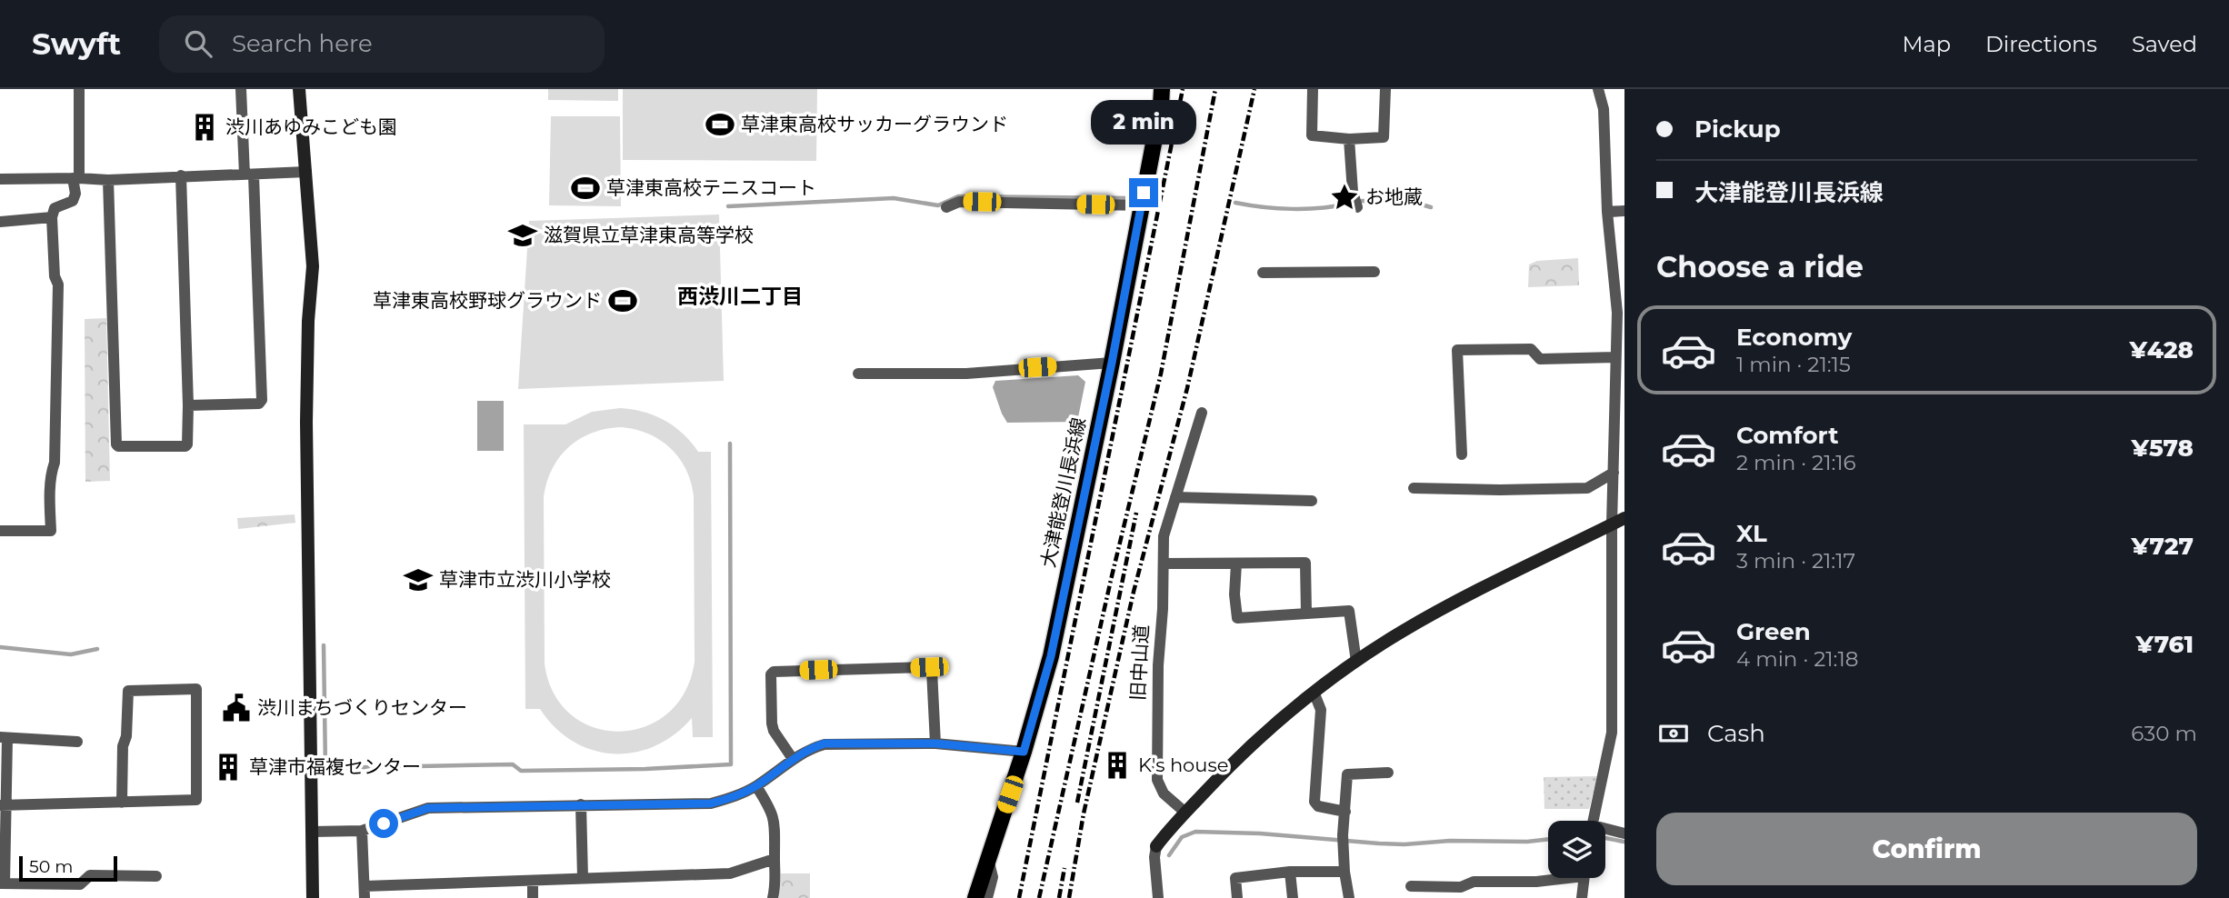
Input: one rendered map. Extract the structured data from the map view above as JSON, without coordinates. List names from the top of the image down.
{
  "streets": {
    "main road": ["大津能登川長浜線"],
    "street": ["旧中山道"]
  },
  "districts": ["西渋川二丁目"],
  "places": {
    "sports": ["草津東高校サッカーグラウンド", "草津東高校テニスコート", "草津東高校野球グラウンド"],
    "building": ["渋川あゆみこども園", "K's house", "草津市福複センター"],
    "place": ["お地蔵"],
    "school or university": ["滋賀県立草津東高等学校", "草津市立渋川小学校"],
    "public building": ["渋川まちづくりセンター"]
  },
  "scale_bar": "50 m",
  "page": {
    "header": "Swyft",
    "search": "Search here",
    "nav": ["Map", "Directions", "Saved"],
    "banner": ["Pickup", "大津能登川長浜線"],
    "bubble": "2 min",
    "heading": "Choose a ride",
    "list": [
      {
        "name": "Economy",
        "note": "1 min · 21:15",
        "value": "¥428"
      },
      {
        "name": "Comfort",
        "note": "2 min · 21:16",
        "value": "¥578"
      },
      {
        "name": "XL",
        "note": "3 min · 21:17",
        "value": "¥727"
      },
      {
        "name": "Green",
        "note": "4 min · 21:18",
        "value": "¥761"
      }
    ],
    "pay": ["Cash", "630 m"],
    "buttons": "Confirm",
    "scale": "50 m"
  }
}
